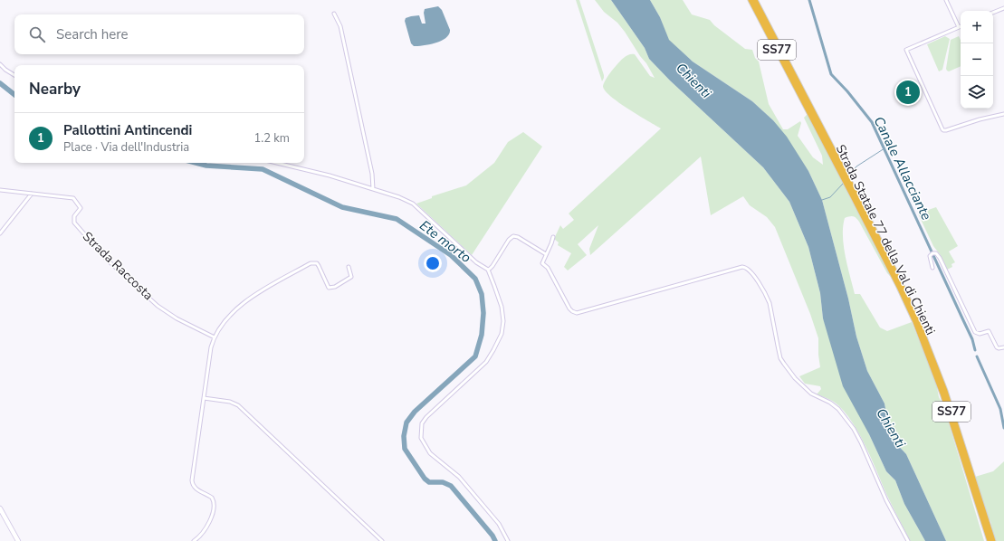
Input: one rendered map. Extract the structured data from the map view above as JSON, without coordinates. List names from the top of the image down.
{
  "streets": {
    "highway": ["SS77", "Strada Statale 77 della Val di Chienti"],
    "street": ["Strada Raccosta"]
  },
  "water": ["Chienti", "Canale Allacciante", "Ete morto"],
  "page": {
    "map_buttons": ["+", "−"],
    "search": "Search here",
    "heading": "Nearby",
    "pins": "1",
    "list": [
      {
        "mark": "1",
        "name": "Pallottini Antincendi",
        "note": "Place · Via dell'Industria",
        "value": "1.2 km"
      }
    ]
  }
}
